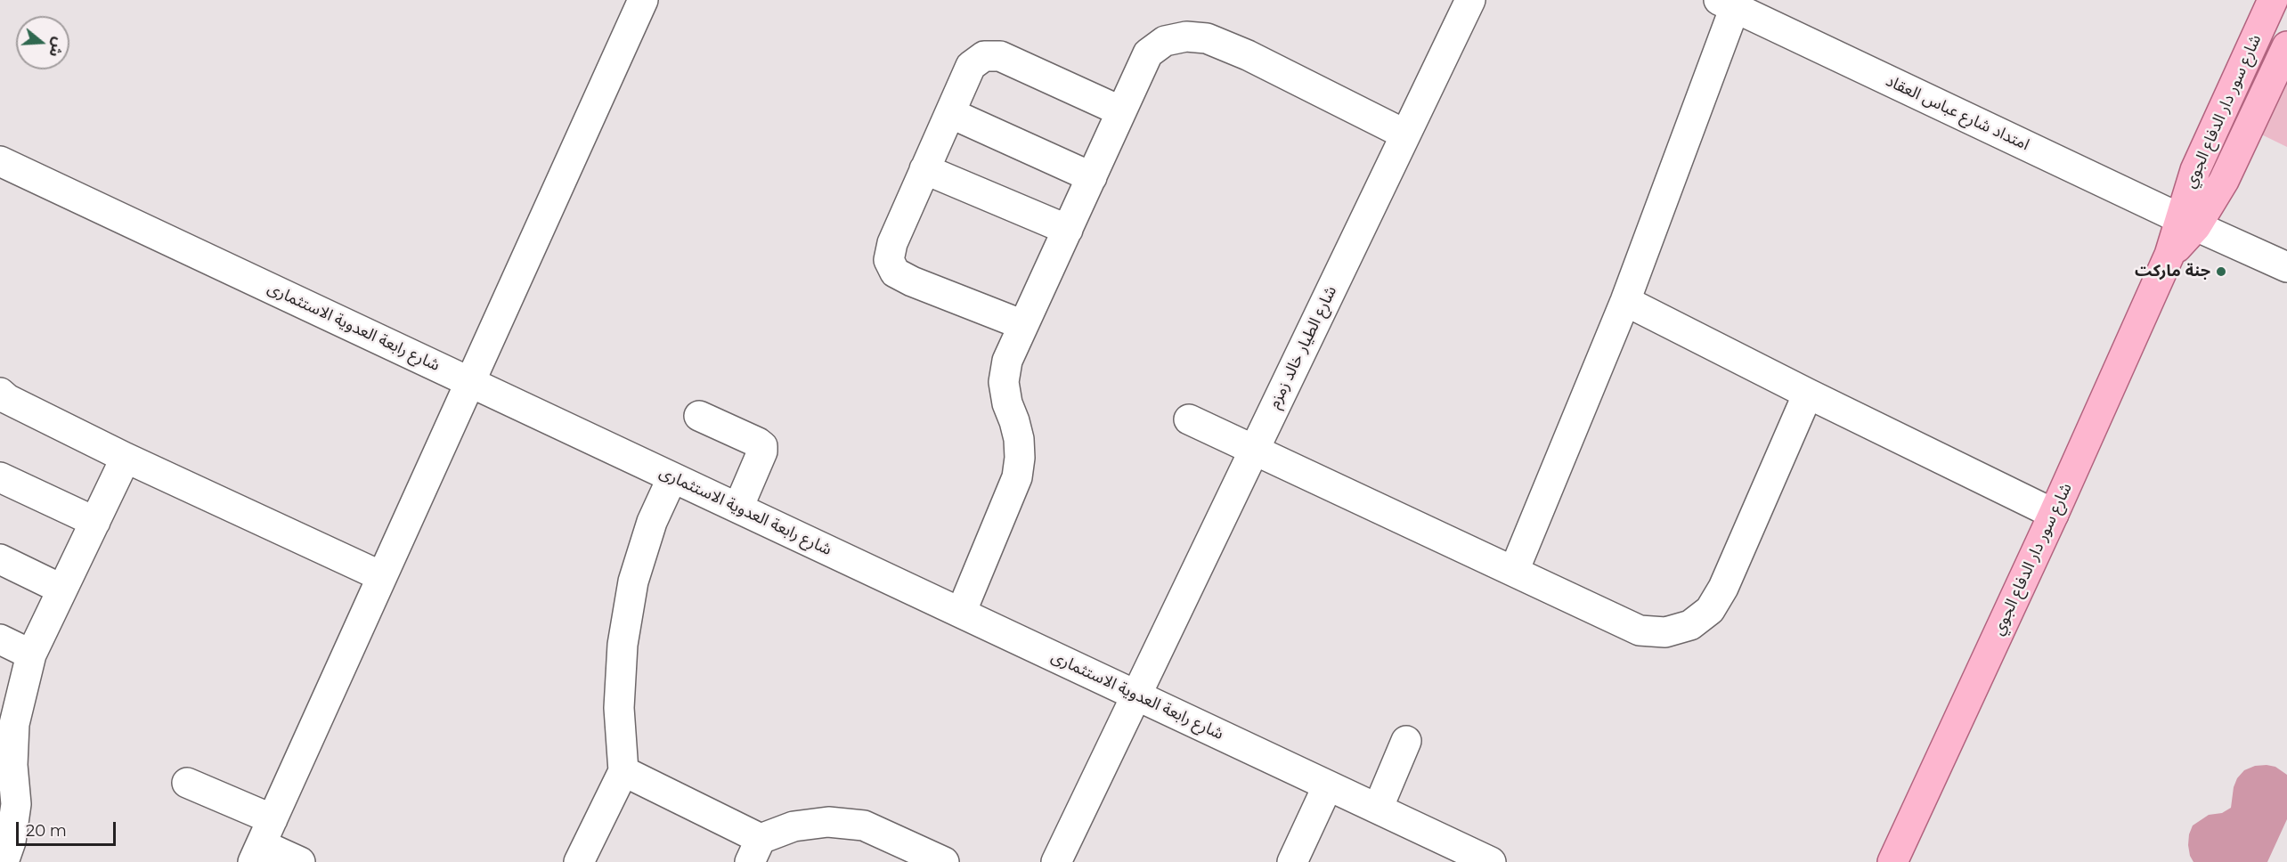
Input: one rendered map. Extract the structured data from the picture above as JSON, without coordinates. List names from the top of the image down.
{
  "streets": {
    "main road": ["شارع سور دار الدفاع الجوي"],
    "street": ["امتداد شارع عباس العقاد", "شارع رابعة العدوية الاستثمارى", "شارع الطيار خالد زمزم"]
  },
  "crossings": [
    ["شارع سور دار الدفاع الجوي", "امتداد شارع عباس العقاد"],
    ["شارع رابعة العدوية الاستثمارى", "شارع الطيار خالد زمزم"]
  ],
  "places": ["جنة ماركت"],
  "scale_bar": "20 m",
  "north": "right"
}
